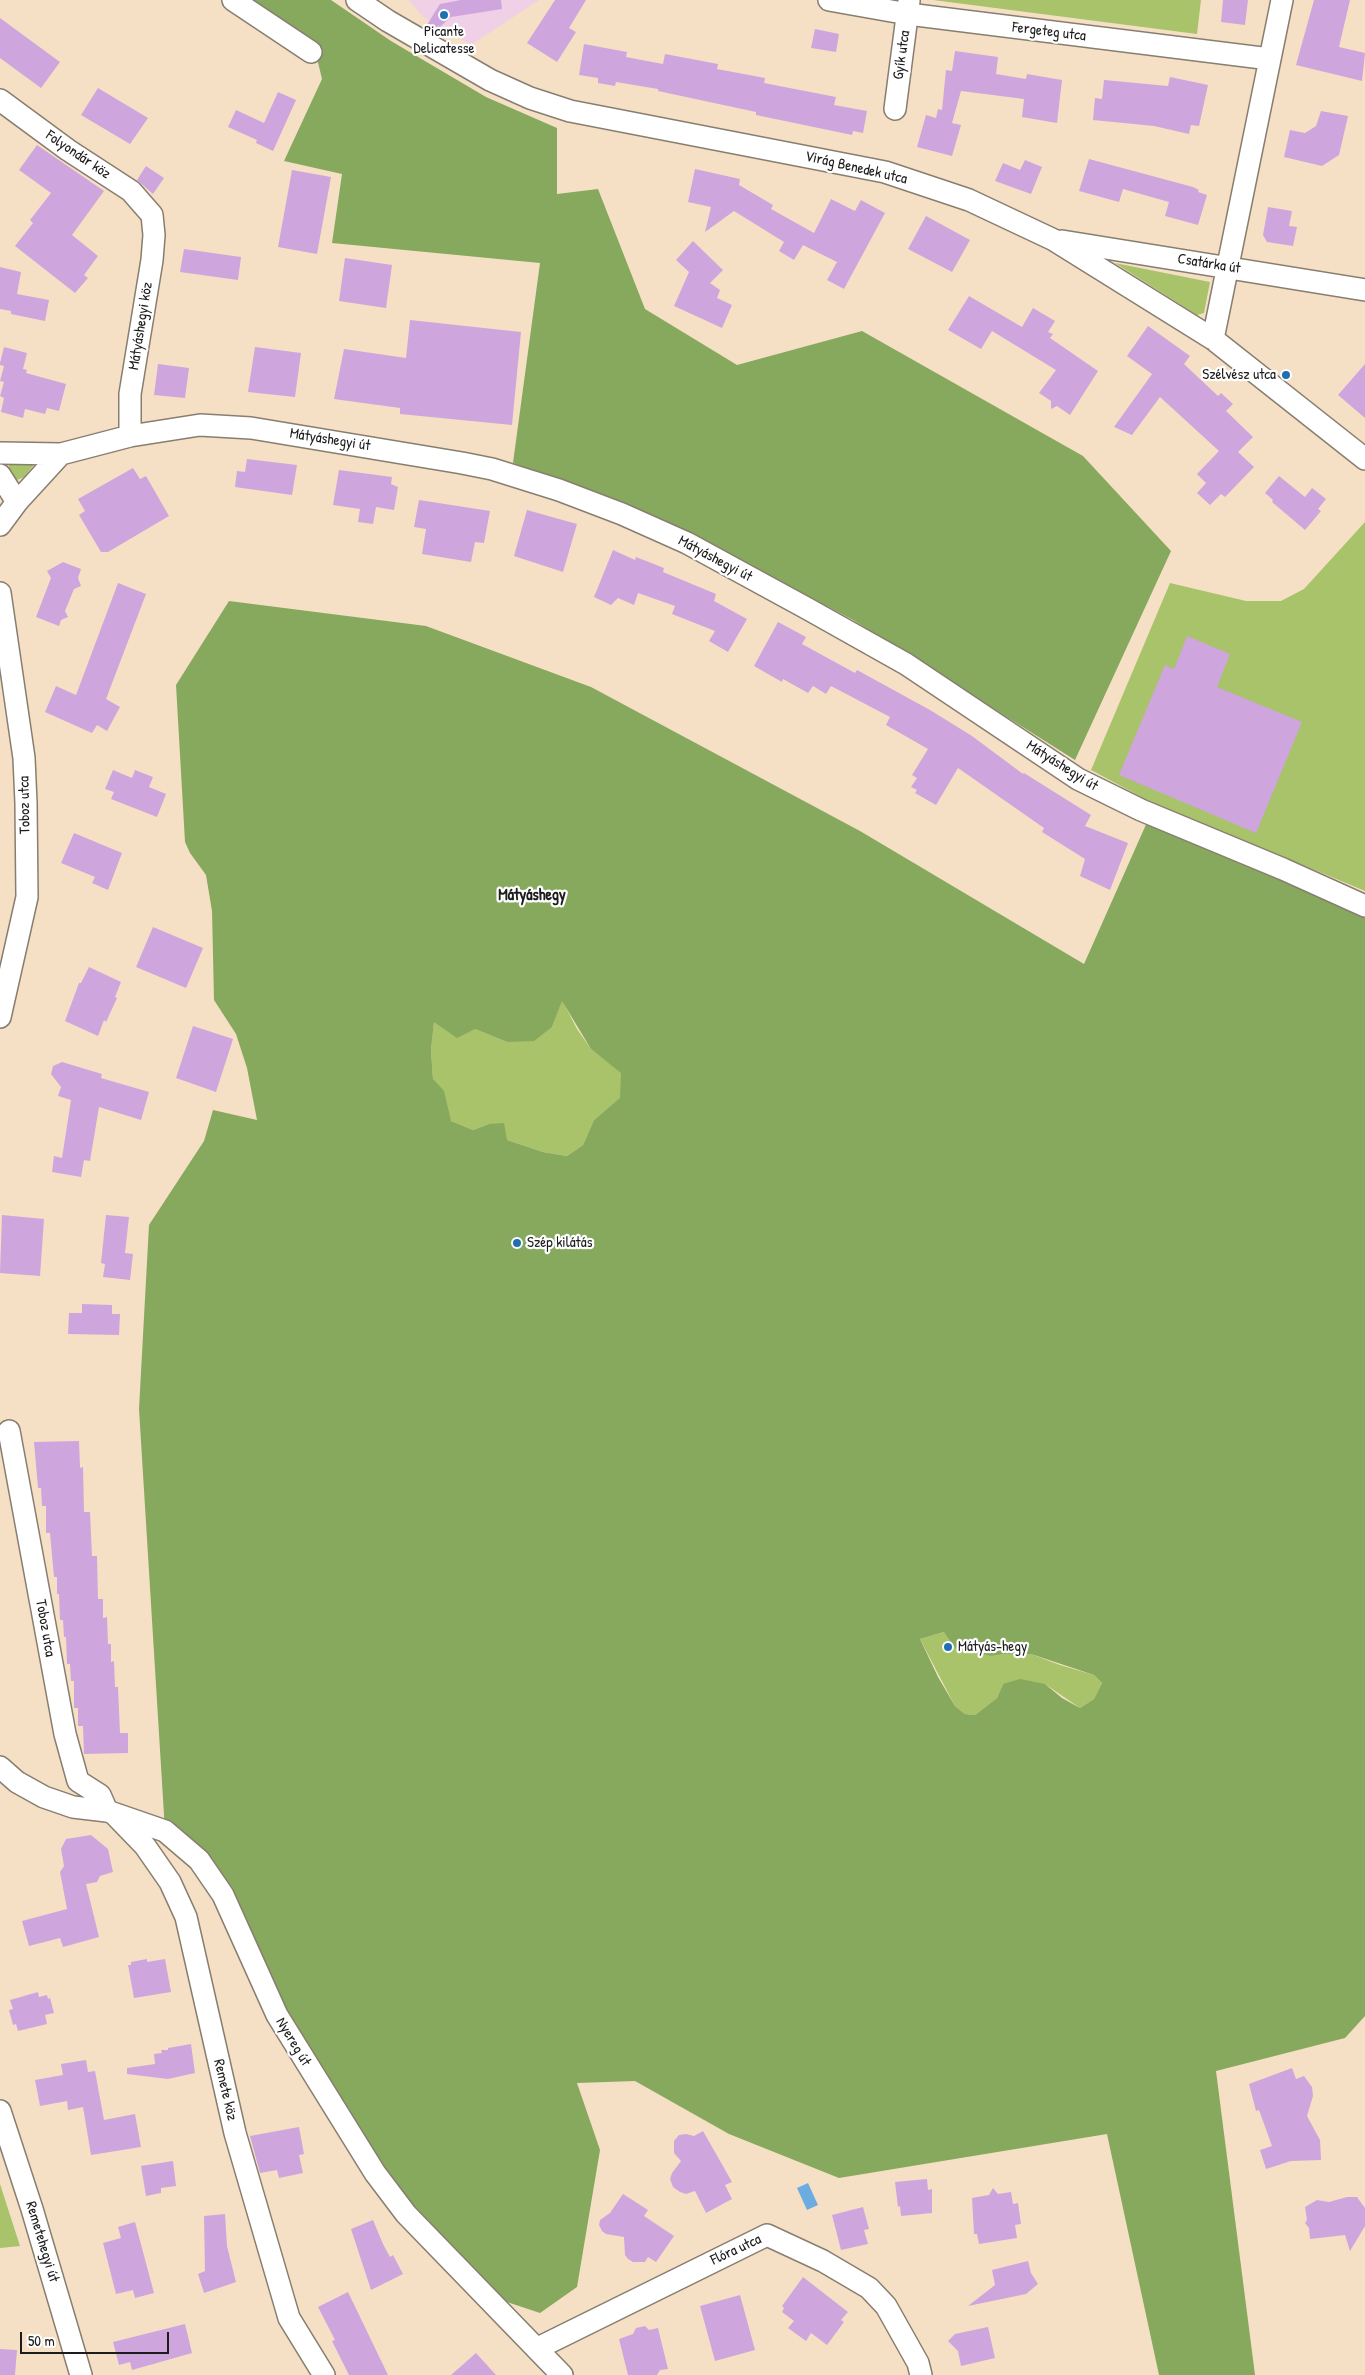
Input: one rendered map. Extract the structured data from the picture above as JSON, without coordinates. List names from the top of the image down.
{
  "streets": {
    "street": [
      "Fergeteg utca",
      "Gyík utca",
      "Folyondár köz",
      "Virág Benedek utca",
      "Csatárka út",
      "Mátyáshegyi köz",
      "Mátyáshegyi út",
      "Toboz utca",
      "Nyereg út",
      "Remete köz",
      "Remetehegyi út",
      "Flóra utca"
    ]
  },
  "crossings": [
    ["Fergeteg utca", "Gyík utca"],
    ["Folyondár köz", "Mátyáshegyi köz"],
    ["Virág Benedek utca", "Csatárka út"],
    ["Mátyáshegyi köz", "Mátyáshegyi út"],
    ["Toboz utca", "Nyereg út"],
    ["Toboz utca", "Remete köz"],
    ["Nyereg út", "Remete köz"],
    ["Nyereg út", "Flóra utca"]
  ],
  "districts": ["Mátyáshegy"],
  "places": [
    "Picante Delicatesse",
    "Szélvész utca",
    "Szép kilátás",
    "Mátyás-hegy"
  ],
  "scale_bar": "50 m"
}
